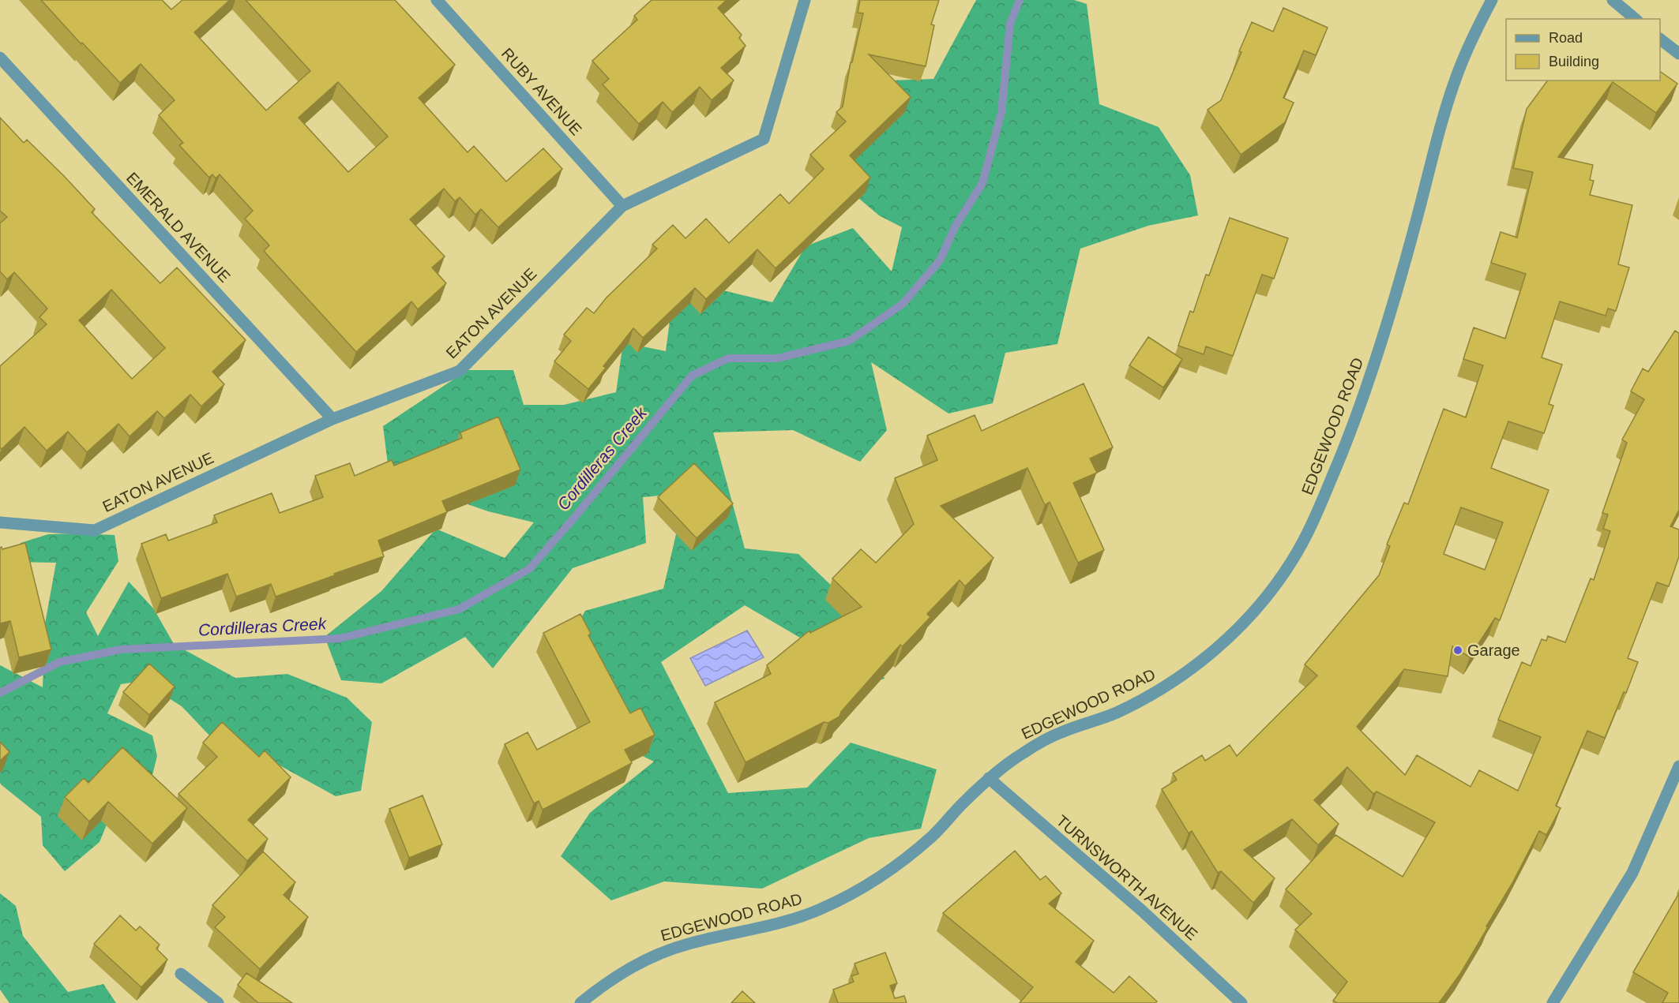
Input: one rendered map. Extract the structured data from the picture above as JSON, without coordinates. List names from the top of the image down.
{
  "streets": {
    "street": [
      "RUBY AVENUE",
      "EMERALD AVENUE",
      "EATON AVENUE",
      "EDGEWOOD ROAD",
      "TURNSWORTH AVENUE"
    ]
  },
  "crossings": [
    ["RUBY AVENUE", "EATON AVENUE"],
    ["EMERALD AVENUE", "EATON AVENUE"],
    ["EDGEWOOD ROAD", "TURNSWORTH AVENUE"]
  ],
  "water": ["Cordilleras Creek"],
  "places": ["Garage"],
  "legend": ["Road", "Building"]
}
